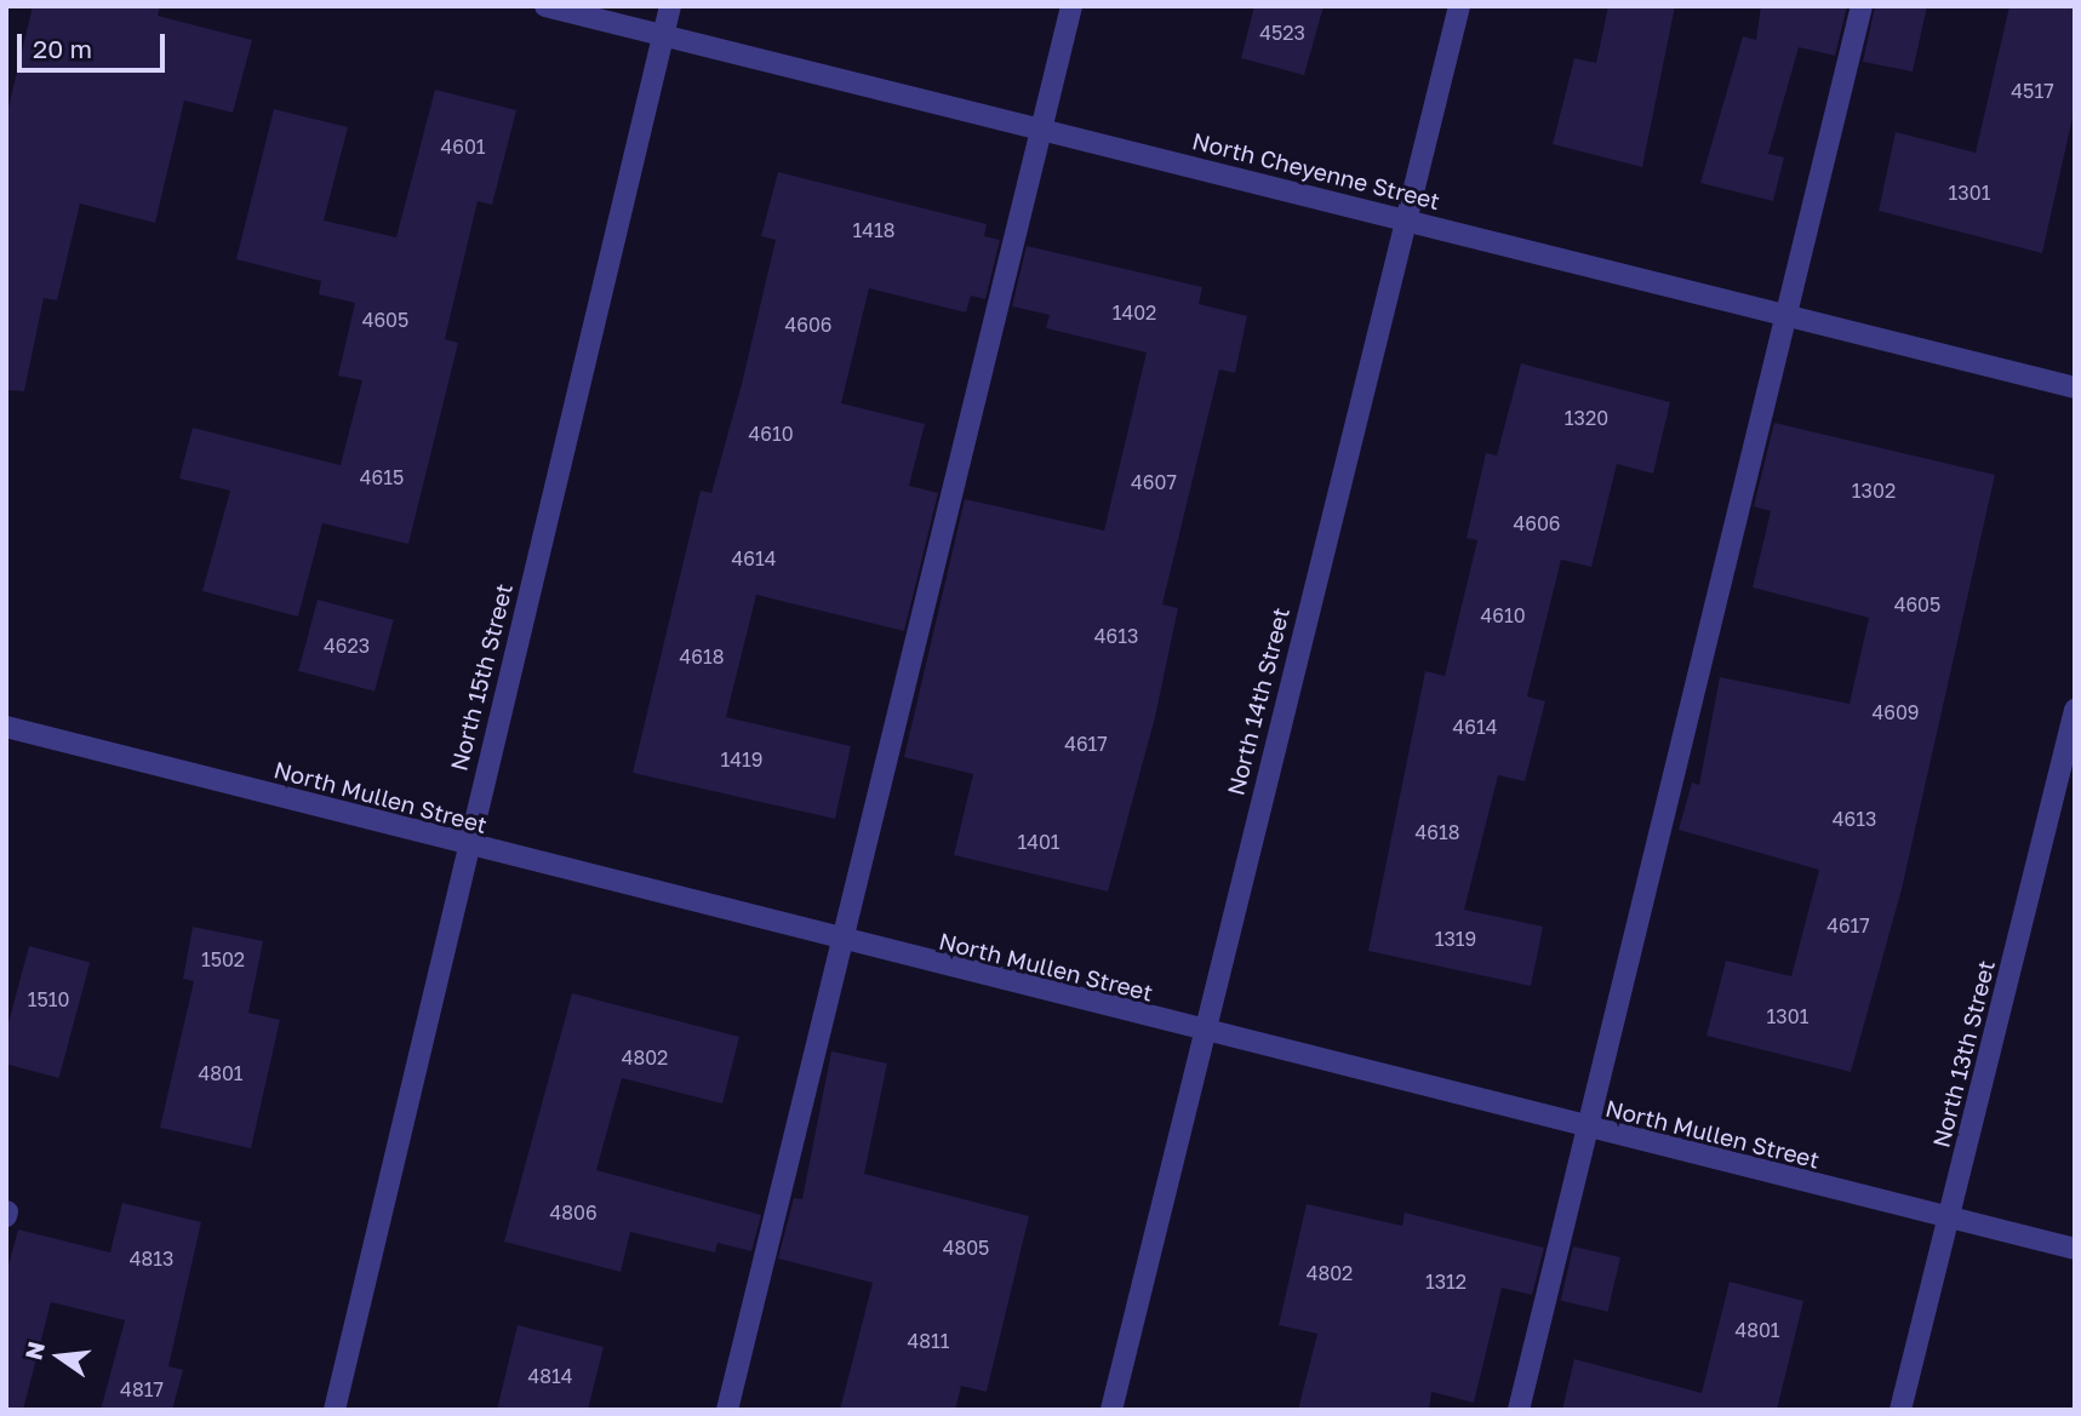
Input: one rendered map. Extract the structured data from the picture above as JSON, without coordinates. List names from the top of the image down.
{
  "streets": {
    "street": [
      "North Cheyenne Street",
      "North 15th Street",
      "North 14th Street",
      "North Mullen Street",
      "North 13th Street"
    ]
  },
  "crossings": [
    ["North Cheyenne Street", "North 15th Street"],
    ["North Cheyenne Street", "North 14th Street"],
    ["North 15th Street", "North Mullen Street"],
    ["North 14th Street", "North Mullen Street"],
    ["North Mullen Street", "North 13th Street"]
  ],
  "house_numbers": [
    "4523",
    "4517",
    "4601",
    "1301",
    "1418",
    "1402",
    "4605",
    "4606",
    "1320",
    "4610",
    "4615",
    "4607",
    "1302",
    "4606",
    "4614",
    "4605",
    "4610",
    "4613",
    "4623",
    "4618",
    "4609",
    "4614",
    "4617",
    "1419",
    "4613",
    "4618",
    "1401",
    "4617",
    "1319",
    "1502",
    "1510",
    "1301",
    "4802",
    "4801",
    "4806",
    "4805",
    "4813",
    "4802",
    "1312",
    "4801",
    "4811",
    "4814",
    "4817"
  ],
  "scale_bar": "20 m",
  "north": "left"
}
